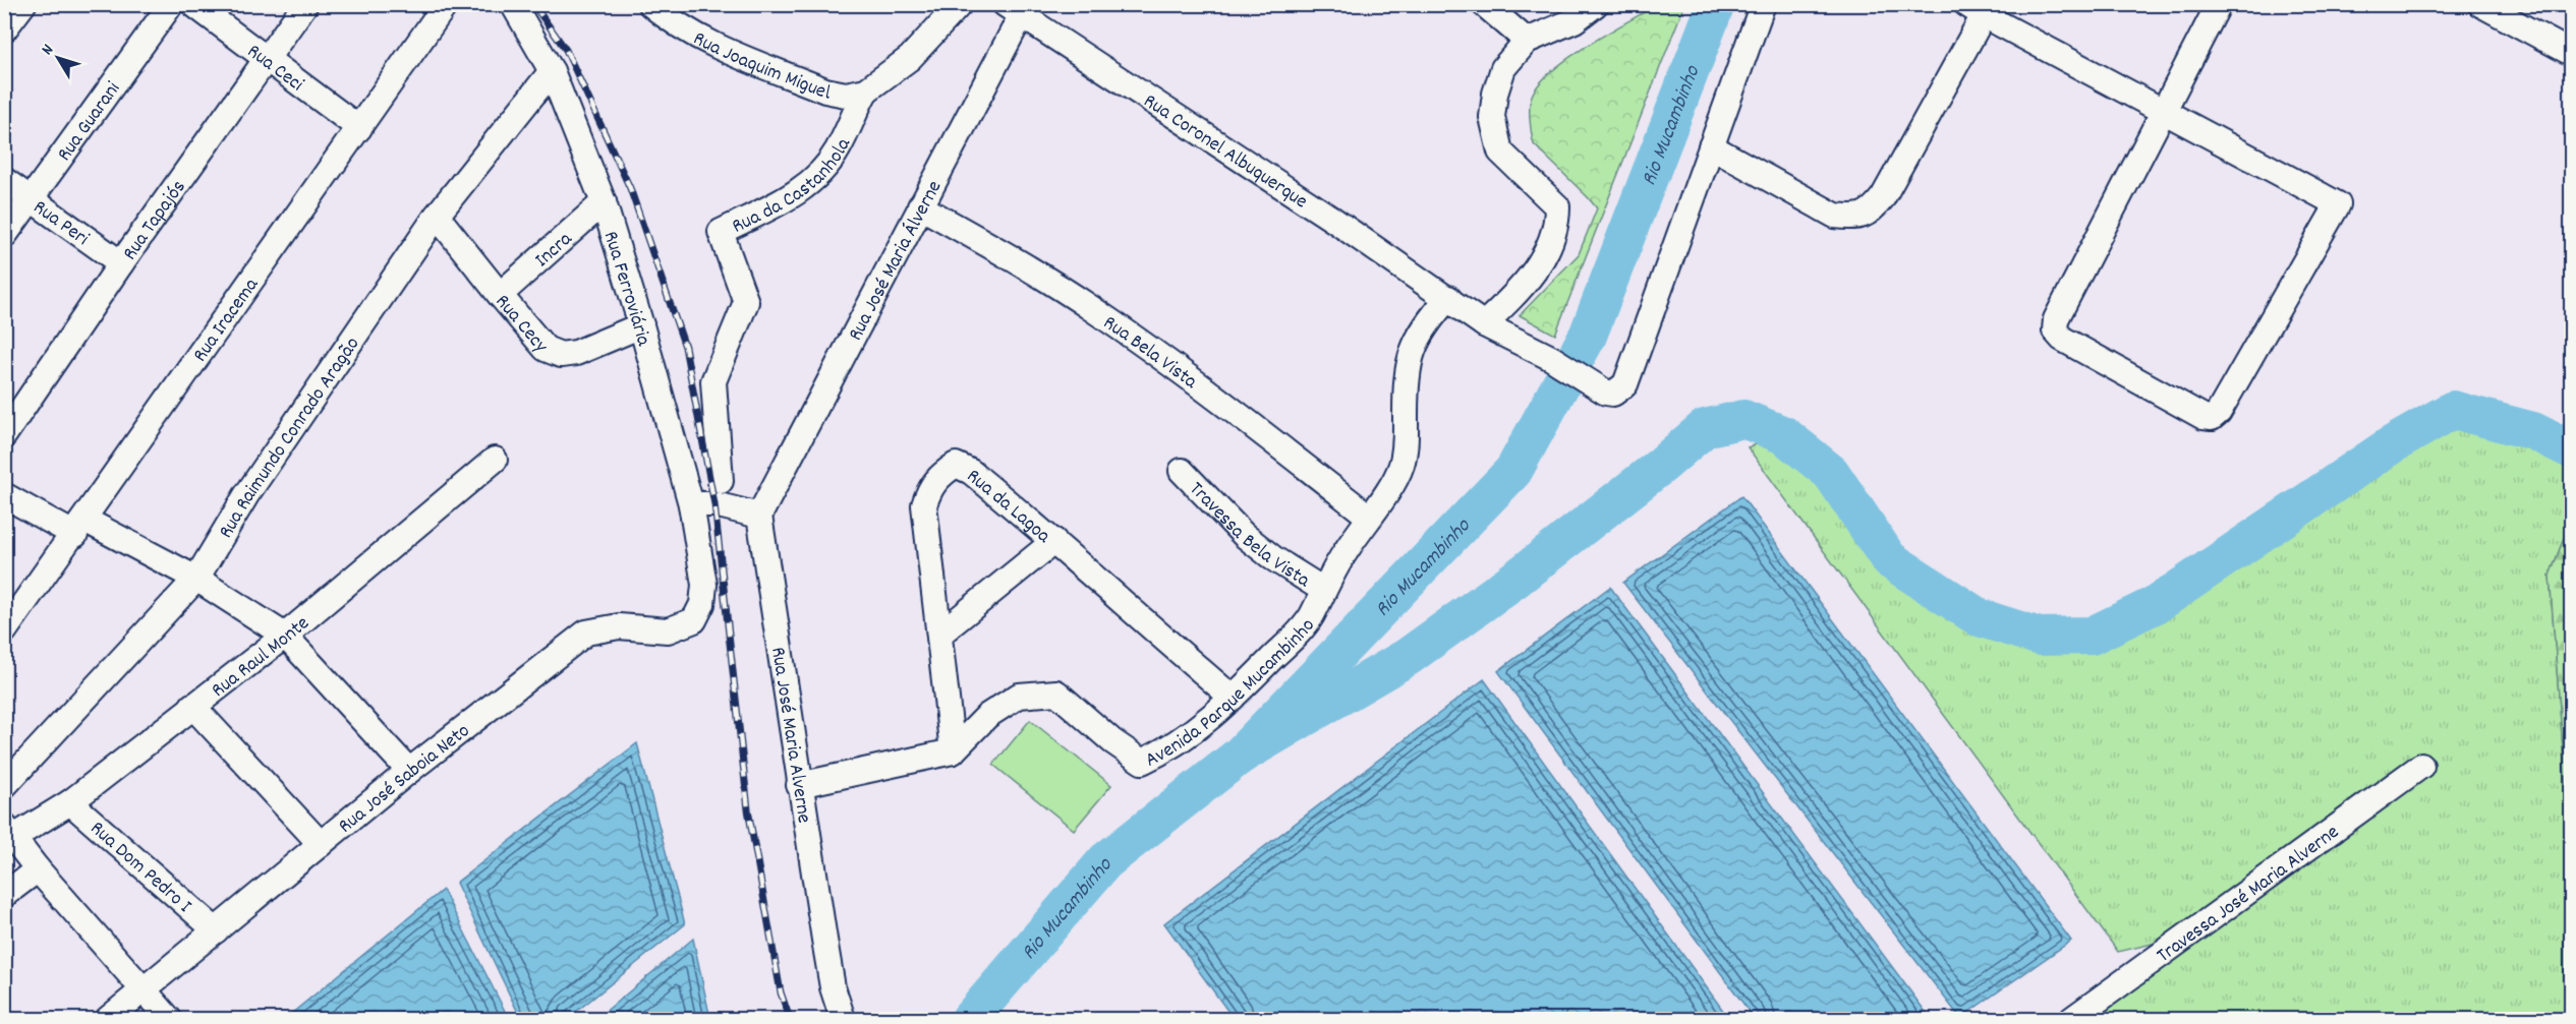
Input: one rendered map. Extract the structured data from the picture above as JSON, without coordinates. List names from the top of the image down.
{
  "streets": {
    "street": [
      "Rua Joaquim Miguel",
      "Rua Ceci",
      "Rua Guarani",
      "Rua Coronel Albuquerque",
      "Rua da Castanhola",
      "Rua Tapajós",
      "Rua Peri",
      "Incra",
      "Rua José Maria Álverne",
      "Rua Ferroviária",
      "Rua Iracema",
      "Rua Cecy",
      "Rua Bela Vista",
      "Rua Raimundo Conrado Aragão",
      "Rua da Lagoa",
      "Travessa Bela Vista",
      "Rua Raul Monte",
      "Avenida Parque Mucambinho",
      "Rua José Maria Alverne",
      "Rua José Saboia Neto",
      "Rua Dom Pedro I",
      "Travessa José Maria Alverne"
    ]
  },
  "crossings": [
    ["Rua Joaquim Miguel", "Rua da Castanhola"],
    ["Rua Ceci", "Rua Tapajós"],
    ["Rua Ceci", "Rua Iracema"],
    ["Rua Guarani", "Rua Peri"],
    ["Rua Coronel Albuquerque", "Rua José Maria Álverne"],
    ["Rua Coronel Albuquerque", "Avenida Parque Mucambinho"],
    ["Rua Tapajós", "Rua Peri"],
    ["Incra", "Rua Ferroviária"],
    ["Incra", "Rua Cecy"],
    ["Rua José Maria Álverne", "Rua Bela Vista"],
    ["Rua José Maria Álverne", "Rua José Maria Alverne"],
    ["Rua Ferroviária", "Rua Cecy"],
    ["Rua Ferroviária", "Rua Raimundo Conrado Aragão"],
    ["Rua Ferroviária", "Rua José Saboia Neto"],
    ["Rua Cecy", "Rua Raimundo Conrado Aragão"],
    ["Rua Bela Vista", "Avenida Parque Mucambinho"],
    ["Rua da Lagoa", "Avenida Parque Mucambinho"],
    ["Travessa Bela Vista", "Avenida Parque Mucambinho"],
    ["Rua Raul Monte", "Rua Dom Pedro I"],
    ["Rua José Saboia Neto", "Rua Dom Pedro I"]
  ],
  "water": ["Rio Mucambinho"],
  "north": "top left"
}
